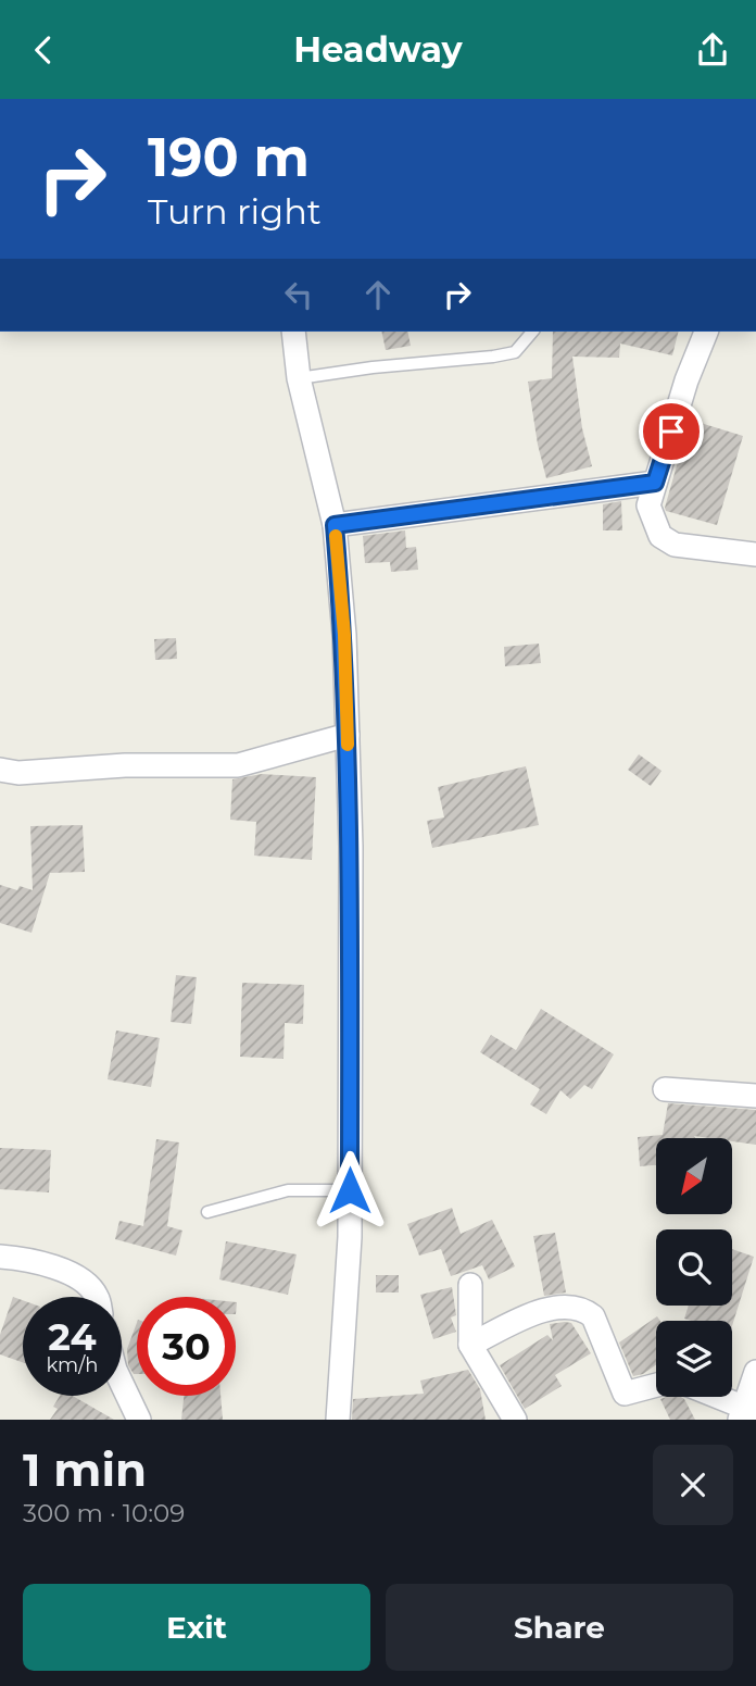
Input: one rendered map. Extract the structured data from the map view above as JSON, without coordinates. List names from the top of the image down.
{
  "north": "bottom left",
  "page": {
    "header": "Headway",
    "turn": ["190 m", "Turn right"],
    "speed": "24 km/h",
    "limit": "30",
    "heading": ["1 min", "300 m · 10:09"],
    "buttons": ["Exit", "Share"]
  }
}
